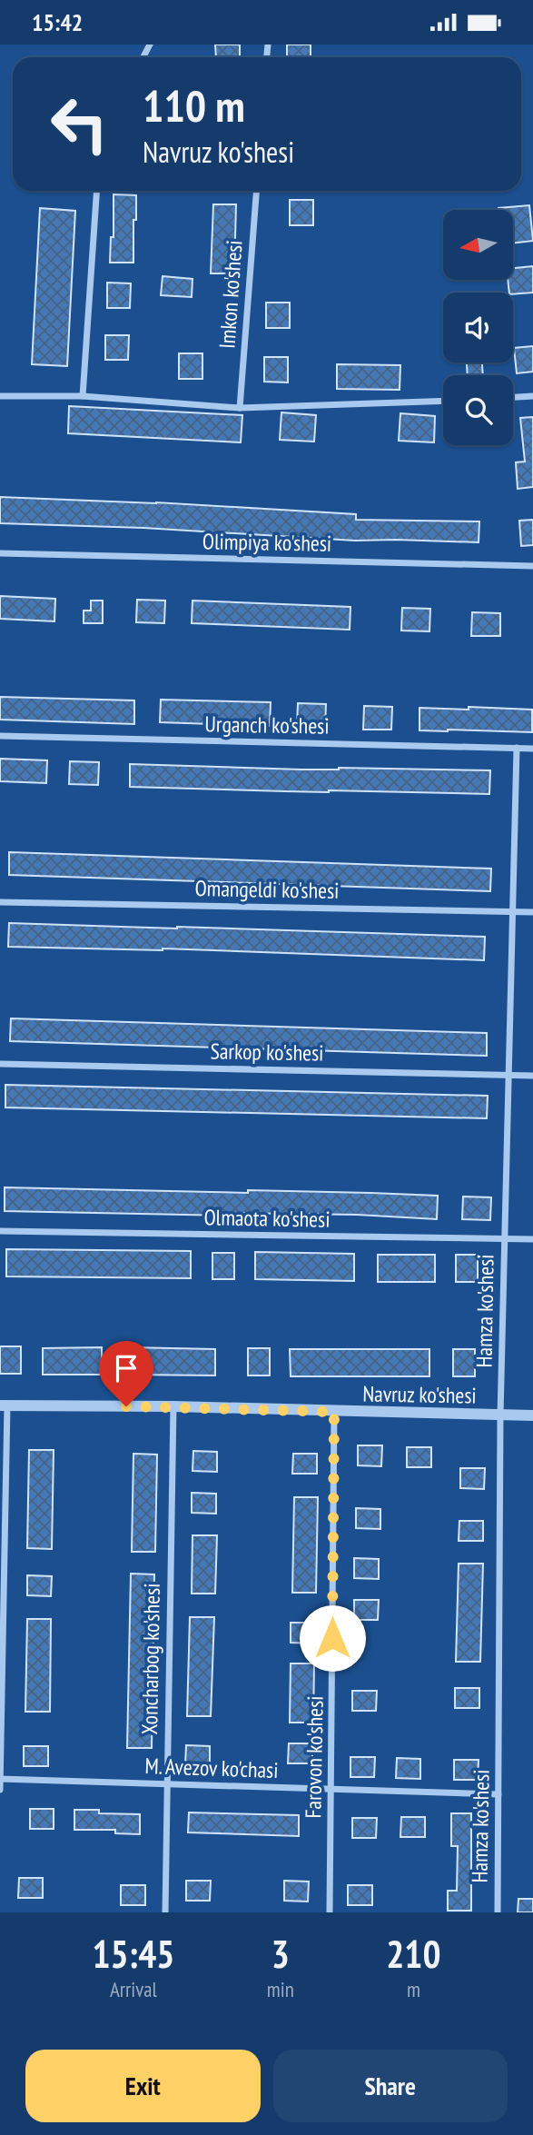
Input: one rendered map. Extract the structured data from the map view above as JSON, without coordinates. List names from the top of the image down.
{
  "streets": {
    "street": [
      "Imkon ko'shesi",
      "Olimpiya ko'shesi",
      "Urganch ko'shesi",
      "Omangeldi ko'shesi",
      "Sarkop ko'shesi",
      "Olmaota ko'shesi",
      "Hamza ko'shesi",
      "Navruz ko'shesi",
      "Xoncharbog ko'shesi",
      "Farovon ko'shesi",
      "M. Avezov ko'chasi"
    ]
  },
  "crossings": [
    ["Urganch ko'shesi", "Hamza ko'shesi"],
    ["Omangeldi ko'shesi", "Hamza ko'shesi"],
    ["Sarkop ko'shesi", "Hamza ko'shesi"],
    ["Olmaota ko'shesi", "Hamza ko'shesi"],
    ["Hamza ko'shesi", "Navruz ko'shesi"],
    ["Hamza ko'shesi", "M. Avezov ko'chasi"],
    ["Navruz ko'shesi", "Xoncharbog ko'shesi"],
    ["Navruz ko'shesi", "Farovon ko'shesi"],
    ["Xoncharbog ko'shesi", "M. Avezov ko'chasi"],
    ["Farovon ko'shesi", "M. Avezov ko'chasi"]
  ],
  "north": "left",
  "page": {
    "status": "15:42",
    "turn": ["110 m", "Navruz ko'shesi"],
    "eta": [
      "15:45",
      "Arrival",
      "3",
      "min",
      "210",
      "m"
    ],
    "buttons": ["Exit", "Share"]
  }
}
